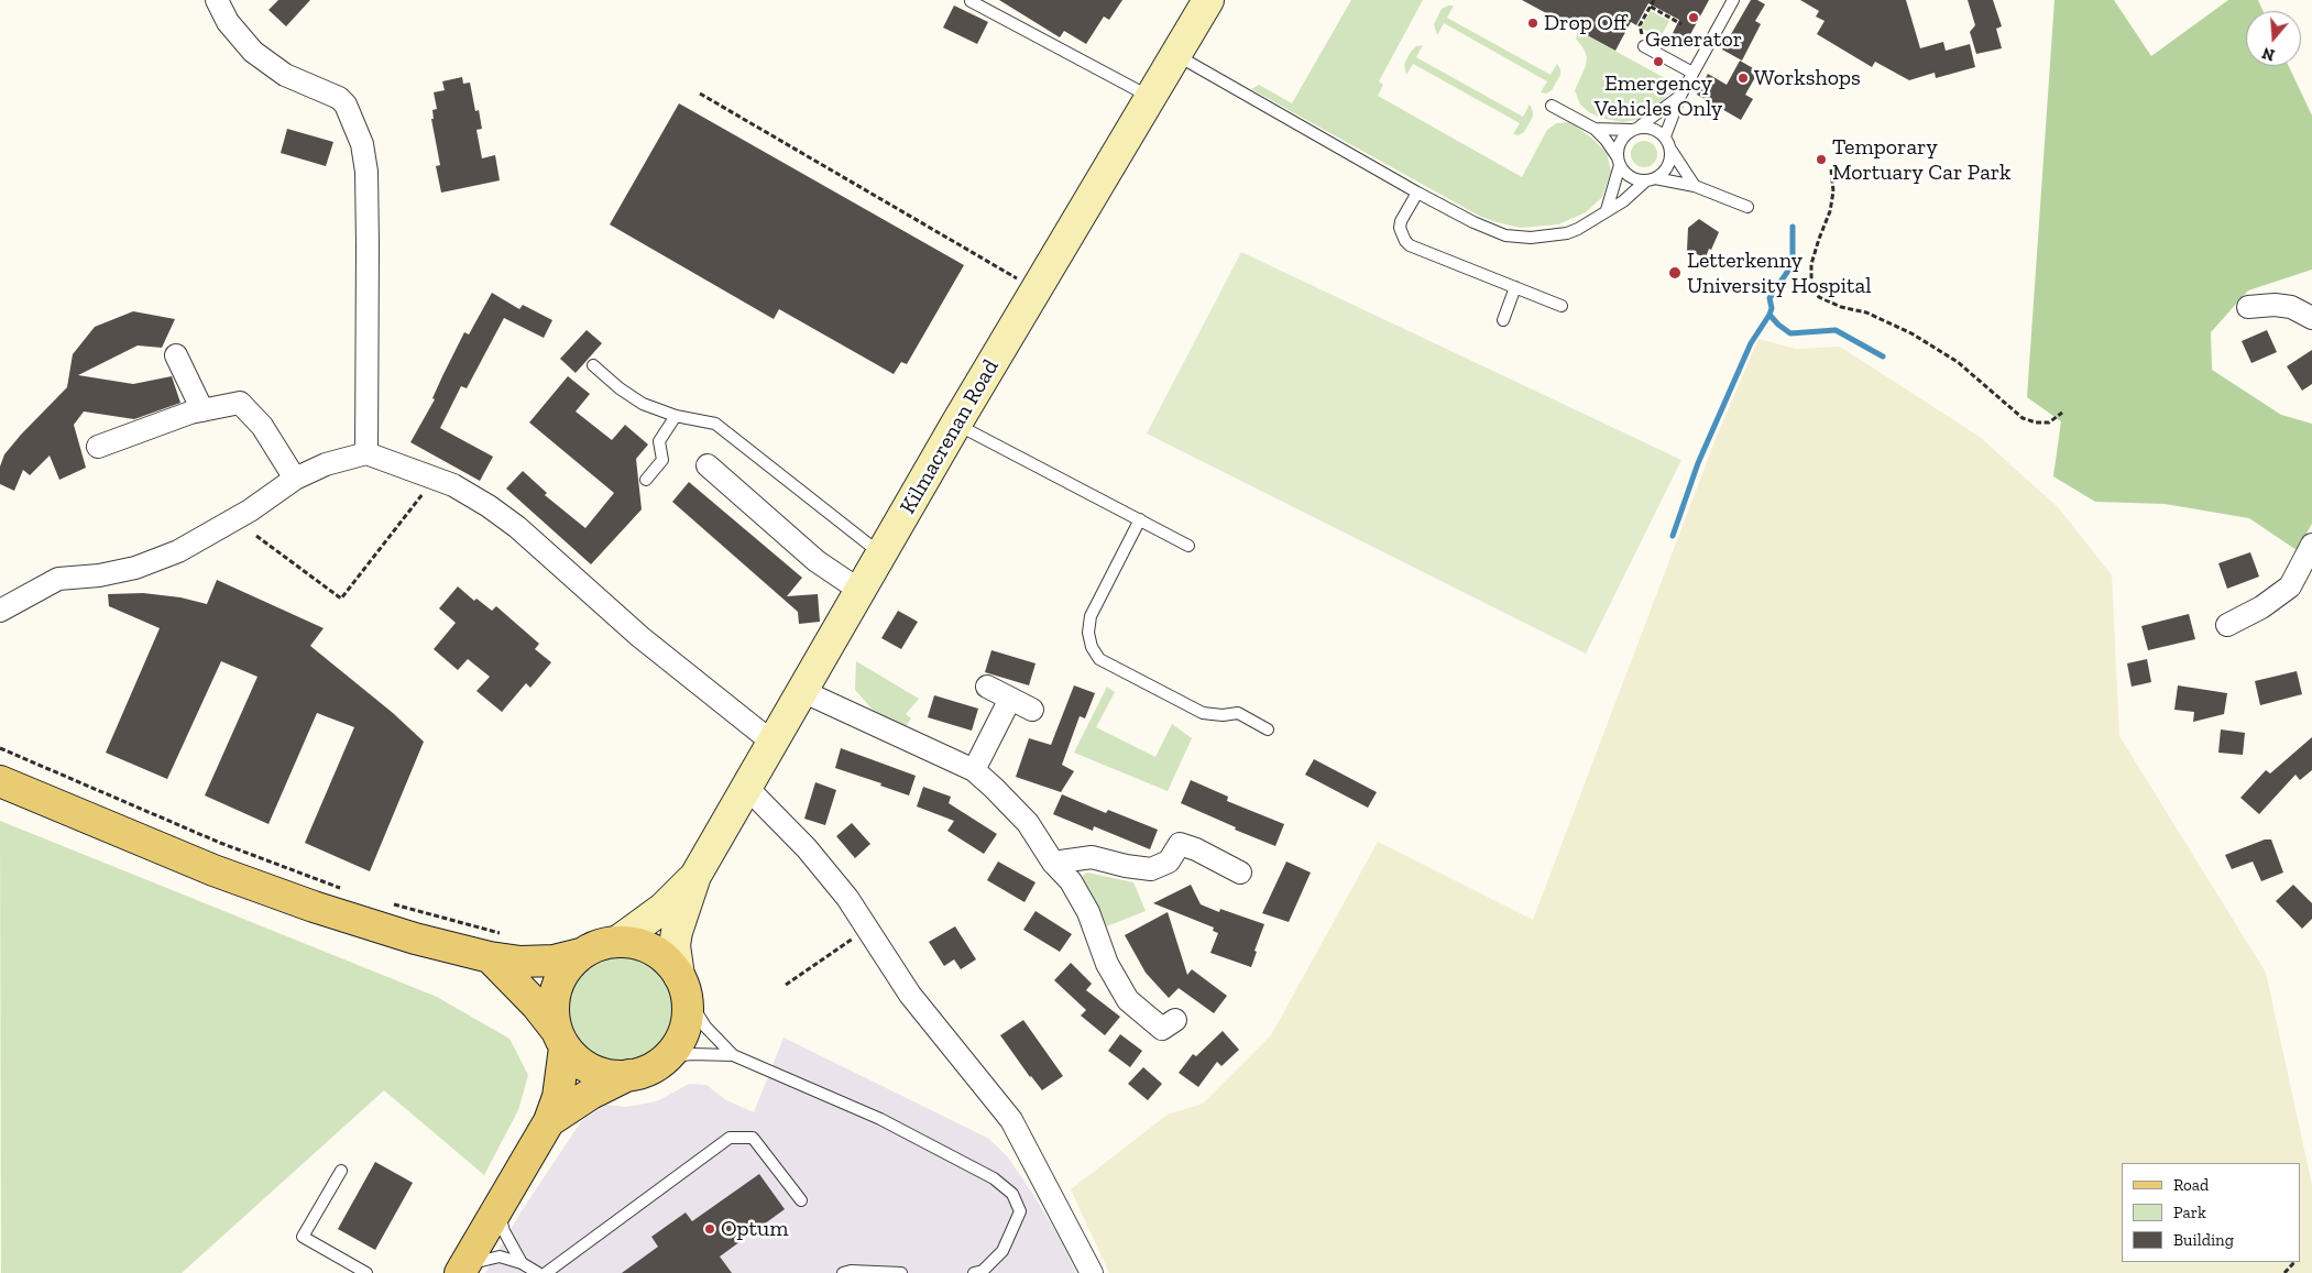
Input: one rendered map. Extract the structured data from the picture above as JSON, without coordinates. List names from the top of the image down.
{
  "streets": {
    "main road": ["Kilmacrenan Road"]
  },
  "places": [
    "Generator",
    "Drop Off",
    "Emergency Vehicles Only",
    "Workshops",
    "Temporary Mortuary Car Park",
    "Letterkenny University Hospital",
    "Optum"
  ],
  "legend": ["Road", "Park", "Building"],
  "north": "bottom"
}
